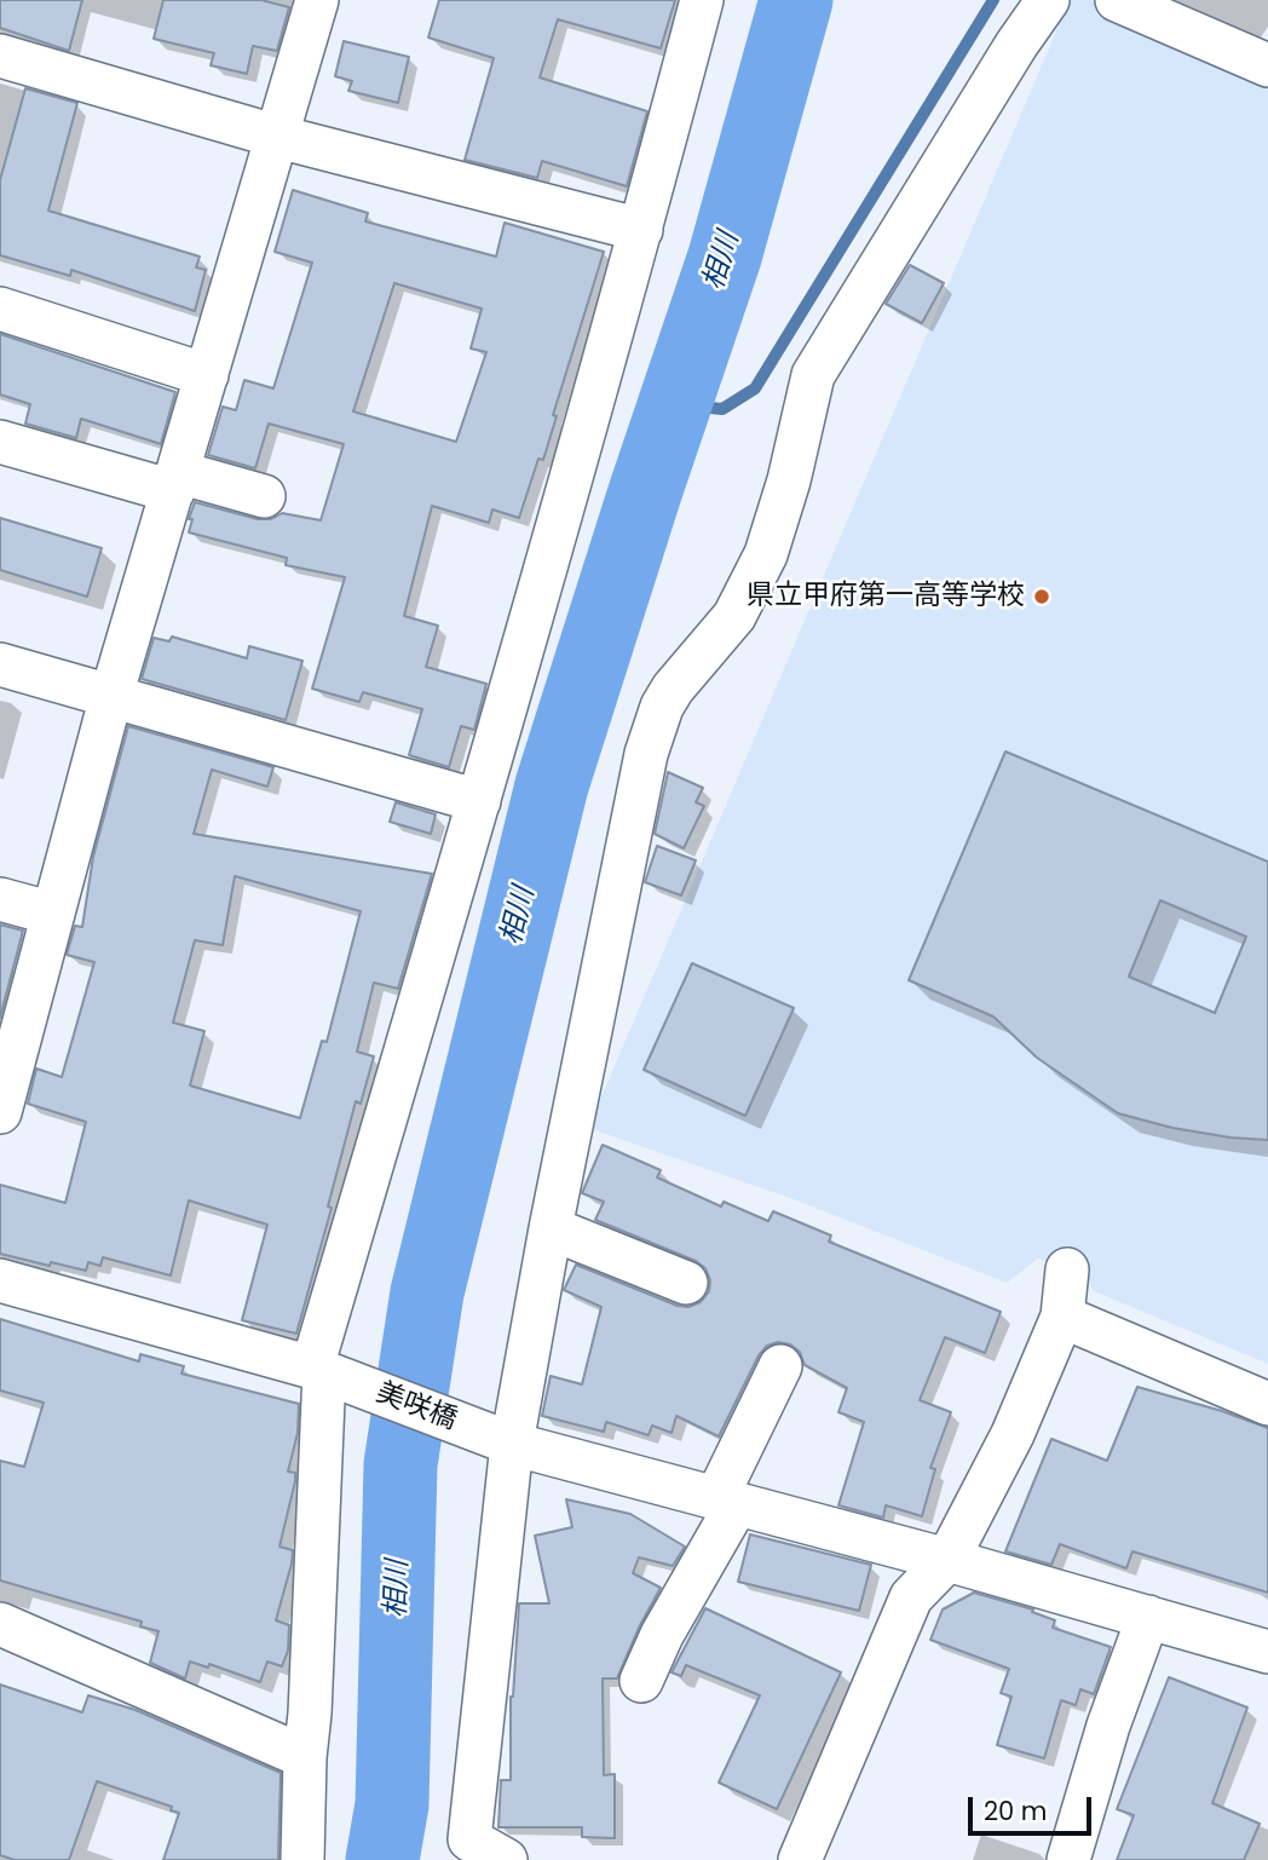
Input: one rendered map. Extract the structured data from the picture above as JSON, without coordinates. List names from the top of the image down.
{
  "streets": {
    "street": ["美咲橋"]
  },
  "water": ["相川"],
  "places": ["県立甲府第一高等学校"],
  "scale_bar": "20 m"
}
